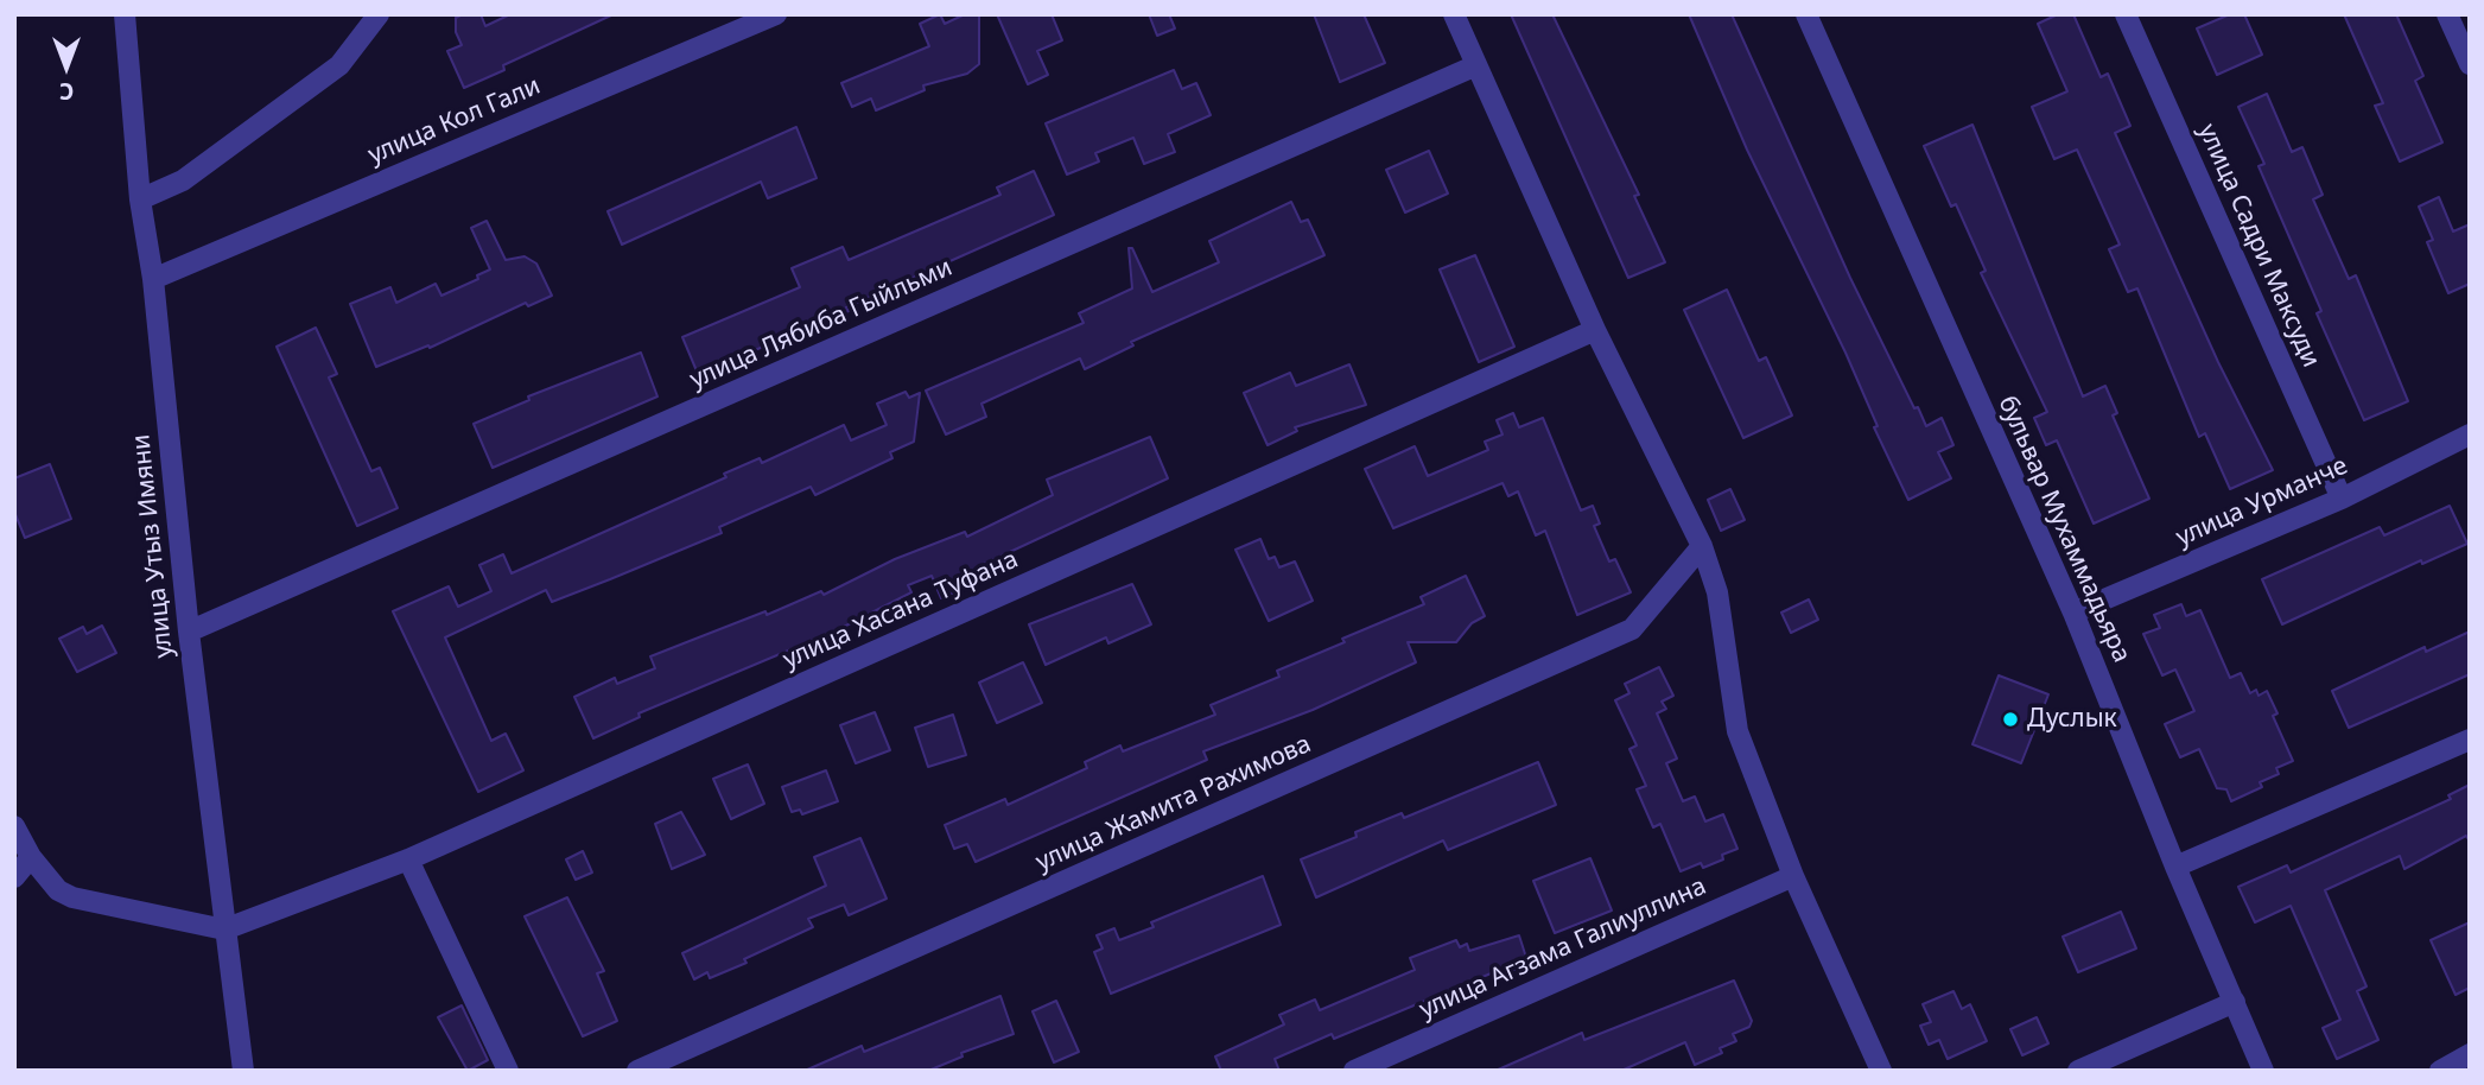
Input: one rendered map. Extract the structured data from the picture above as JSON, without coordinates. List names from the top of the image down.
{
  "streets": {
    "street": [
      "улица Кол Гали",
      "улица Садри Максуди",
      "улица Лябиба Гыйльми",
      "улица Урманче",
      "бульвар Мухаммадьяра",
      "улица Утыз Имяни",
      "улица Хасана Туфана",
      "улица Жамита Рахимова",
      "улица Агзама Галиуллина"
    ]
  },
  "crossings": [
    ["улица Кол Гали", "улица Утыз Имяни"],
    ["улица Садри Максуди", "улица Урманче"],
    ["улица Лябиба Гыйльми", "улица Утыз Имяни"],
    ["улица Урманче", "бульвар Мухаммадьяра"],
    ["улица Утыз Имяни", "улица Хасана Туфана"]
  ],
  "places": ["Дуслык"],
  "north": "bottom"
}
